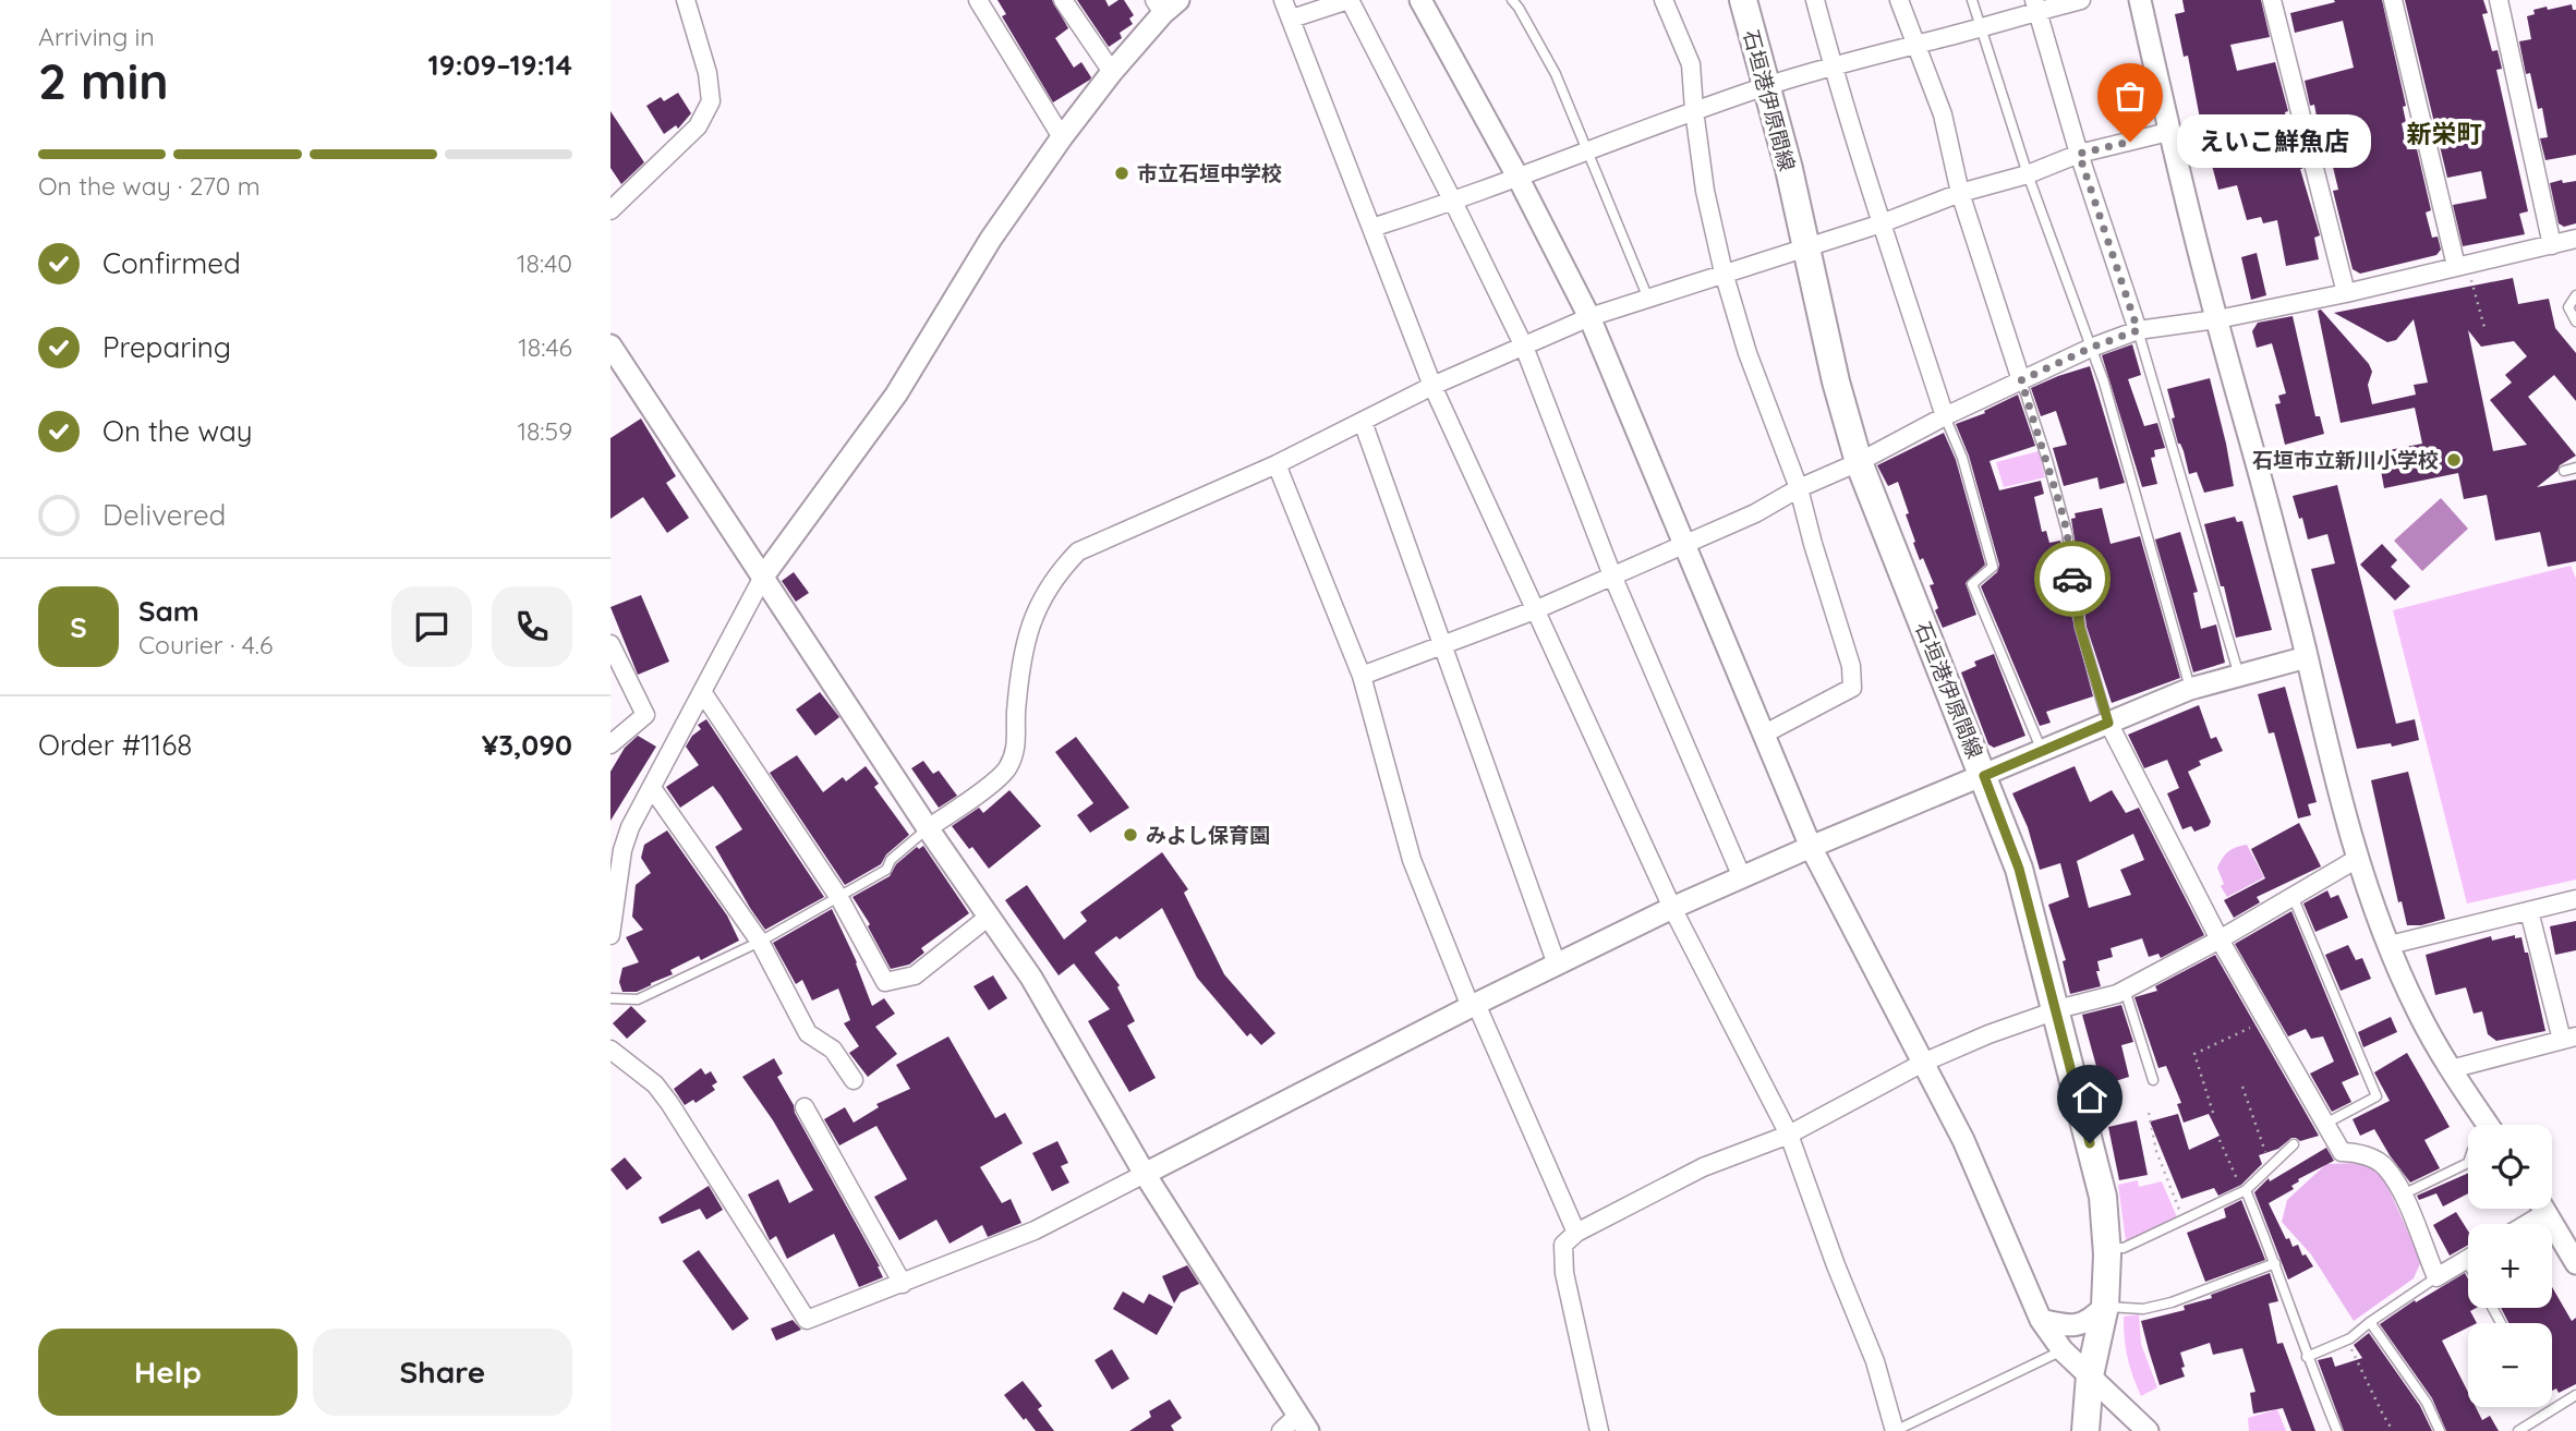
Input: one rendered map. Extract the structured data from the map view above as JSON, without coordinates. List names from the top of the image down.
{
  "streets": {
    "main road": ["石垣港伊原間線"]
  },
  "districts": ["新栄町"],
  "places": [
    "えいこ鮮魚店",
    "市立石垣中学校",
    "石垣市立新川小学校",
    "みよし保育園"
  ],
  "page": {
    "heading": ["2 min", "Arriving in", "19:09–19:14"],
    "panel": [
      "Sam",
      "Courier · 4.6",
      "Order #1168",
      "¥3,090"
    ],
    "bubble": "えいこ鮮魚店",
    "bar": "On the way · 270 m",
    "list": [
      ["Confirmed", "18:40"],
      ["Preparing", "18:46"],
      ["On the way", "18:59"],
      "Delivered"
    ],
    "round": "S",
    "map_buttons": ["+", "−"],
    "buttons": ["Help", "Share"]
  }
}
